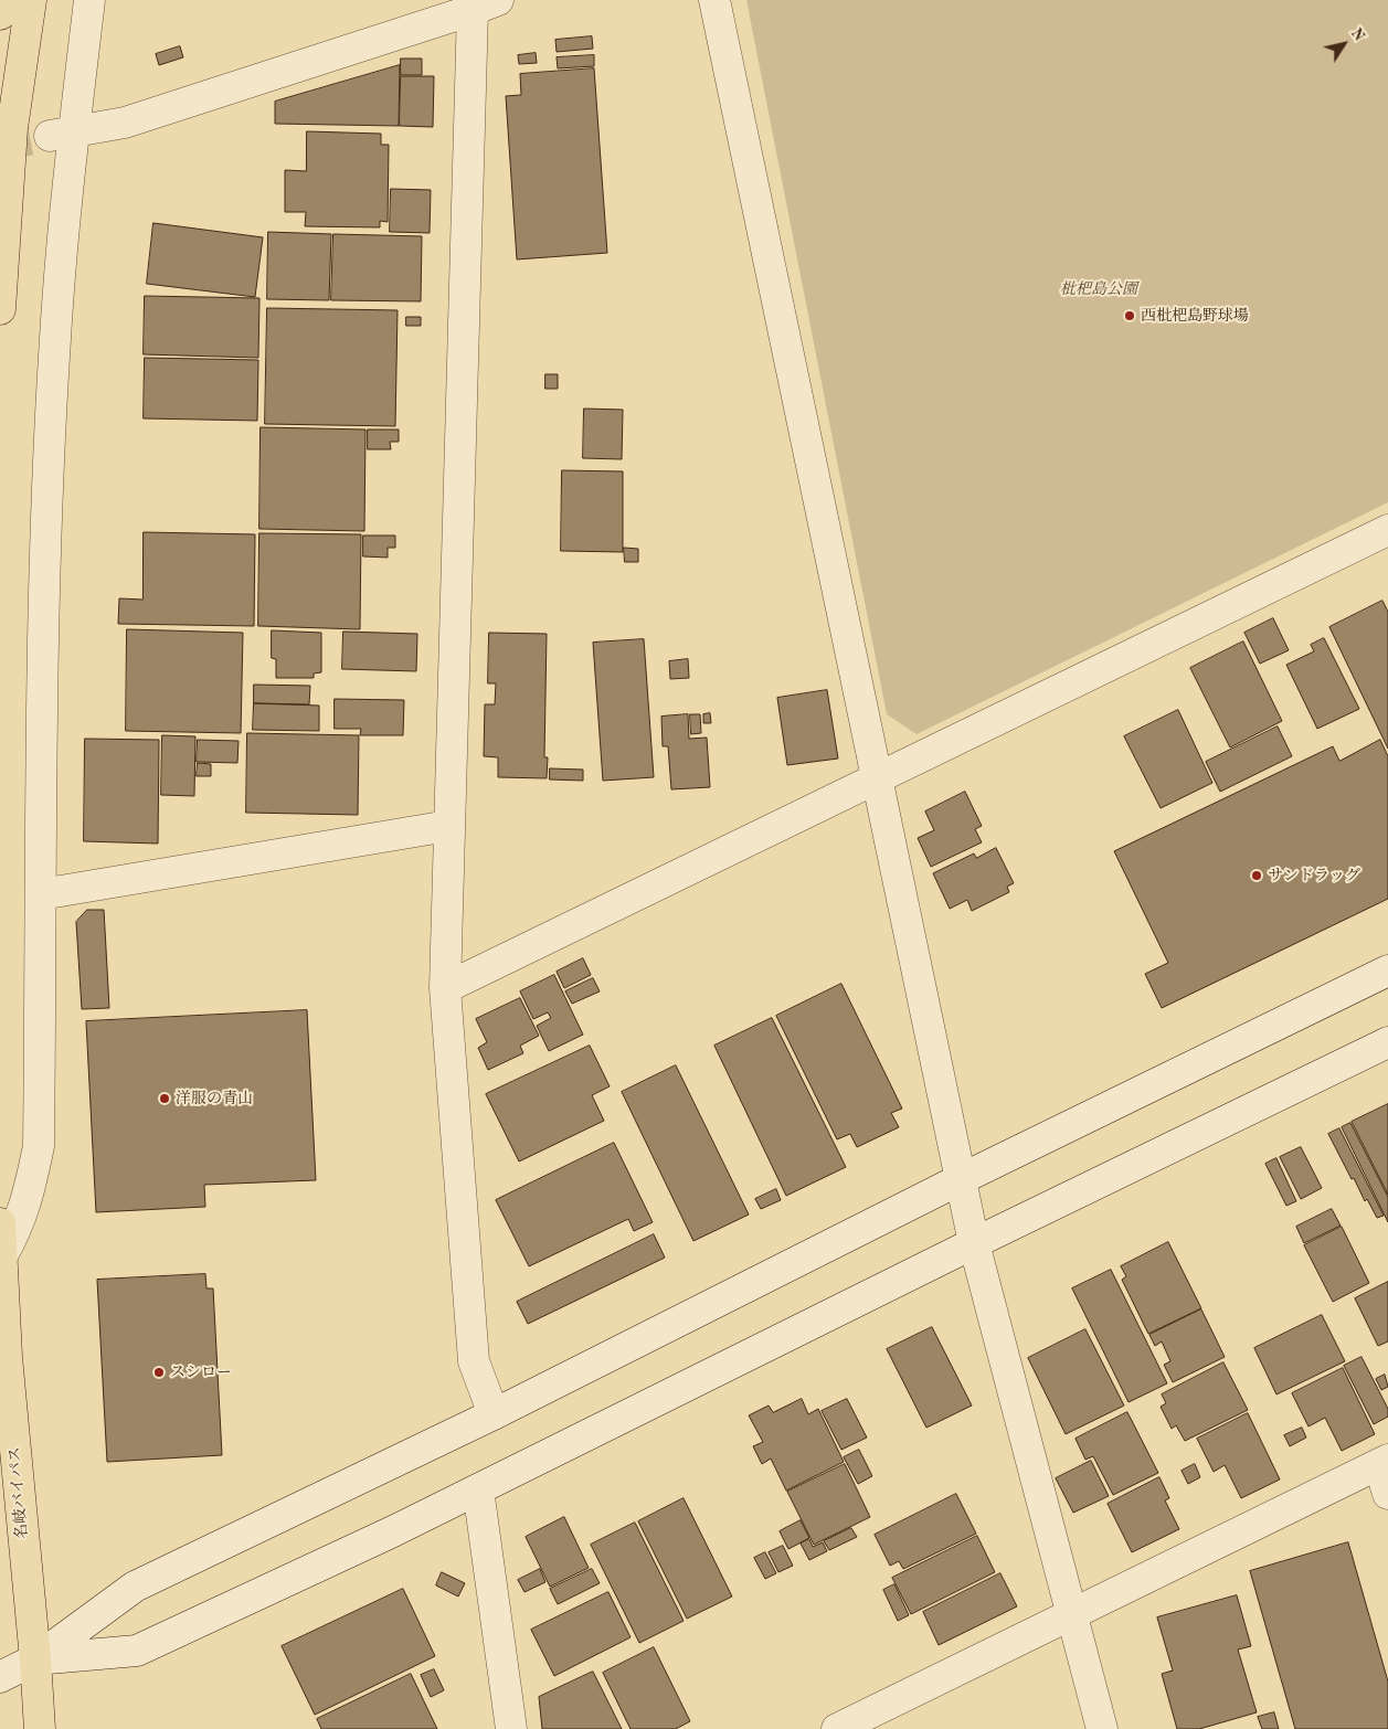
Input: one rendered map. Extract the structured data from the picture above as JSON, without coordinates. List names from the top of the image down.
{
  "streets": {
    "highway": ["名岐バイパス"]
  },
  "parks": ["枇杷島公園"],
  "places": [
    "西枇杷島野球場",
    "サンドラッグ",
    "洋服の青山",
    "スシロー"
  ],
  "north": "top right"
}
